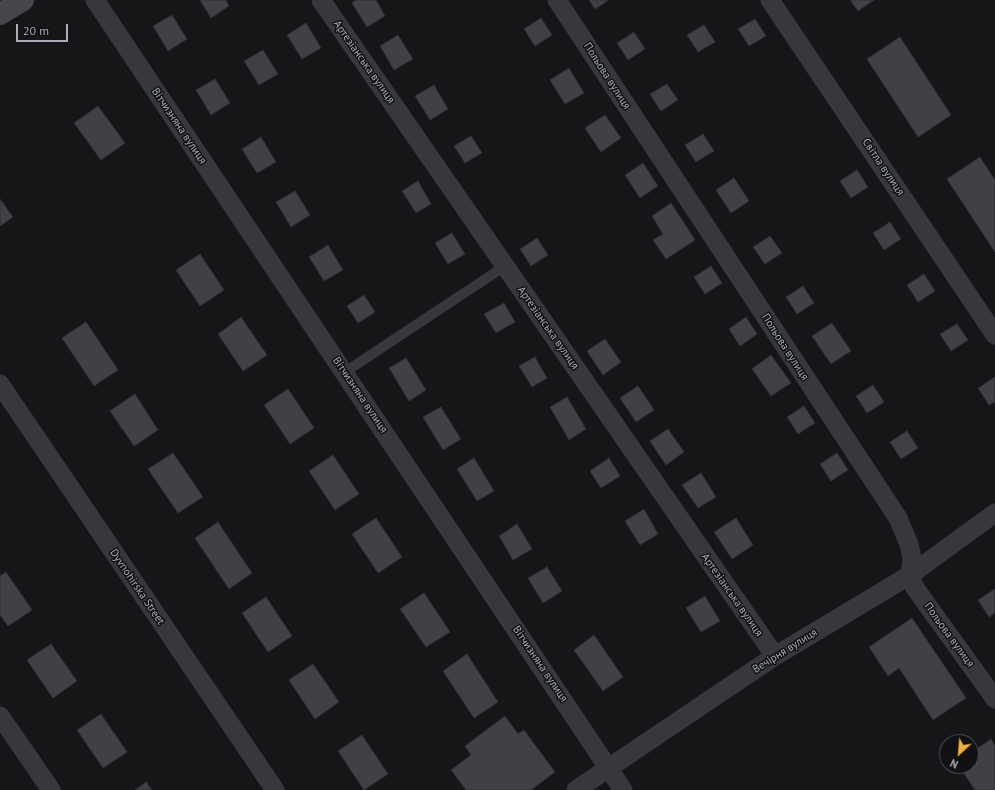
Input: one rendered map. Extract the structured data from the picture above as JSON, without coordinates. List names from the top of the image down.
{
  "streets": {
    "street": [
      "Артезіанська вулиця",
      "Польова вулиця",
      "Вітчизняна вулиця",
      "Світла вулиця",
      "Dyvnohirska Street",
      "Вечірня вулиця"
    ]
  },
  "crossings": [
    ["Артезіанська вулиця", "Вечірня вулиця"],
    ["Польова вулиця", "Вечірня вулиця"],
    ["Вітчизняна вулиця", "Вечірня вулиця"]
  ],
  "scale_bar": "20 m",
  "north": "bottom left"
}
